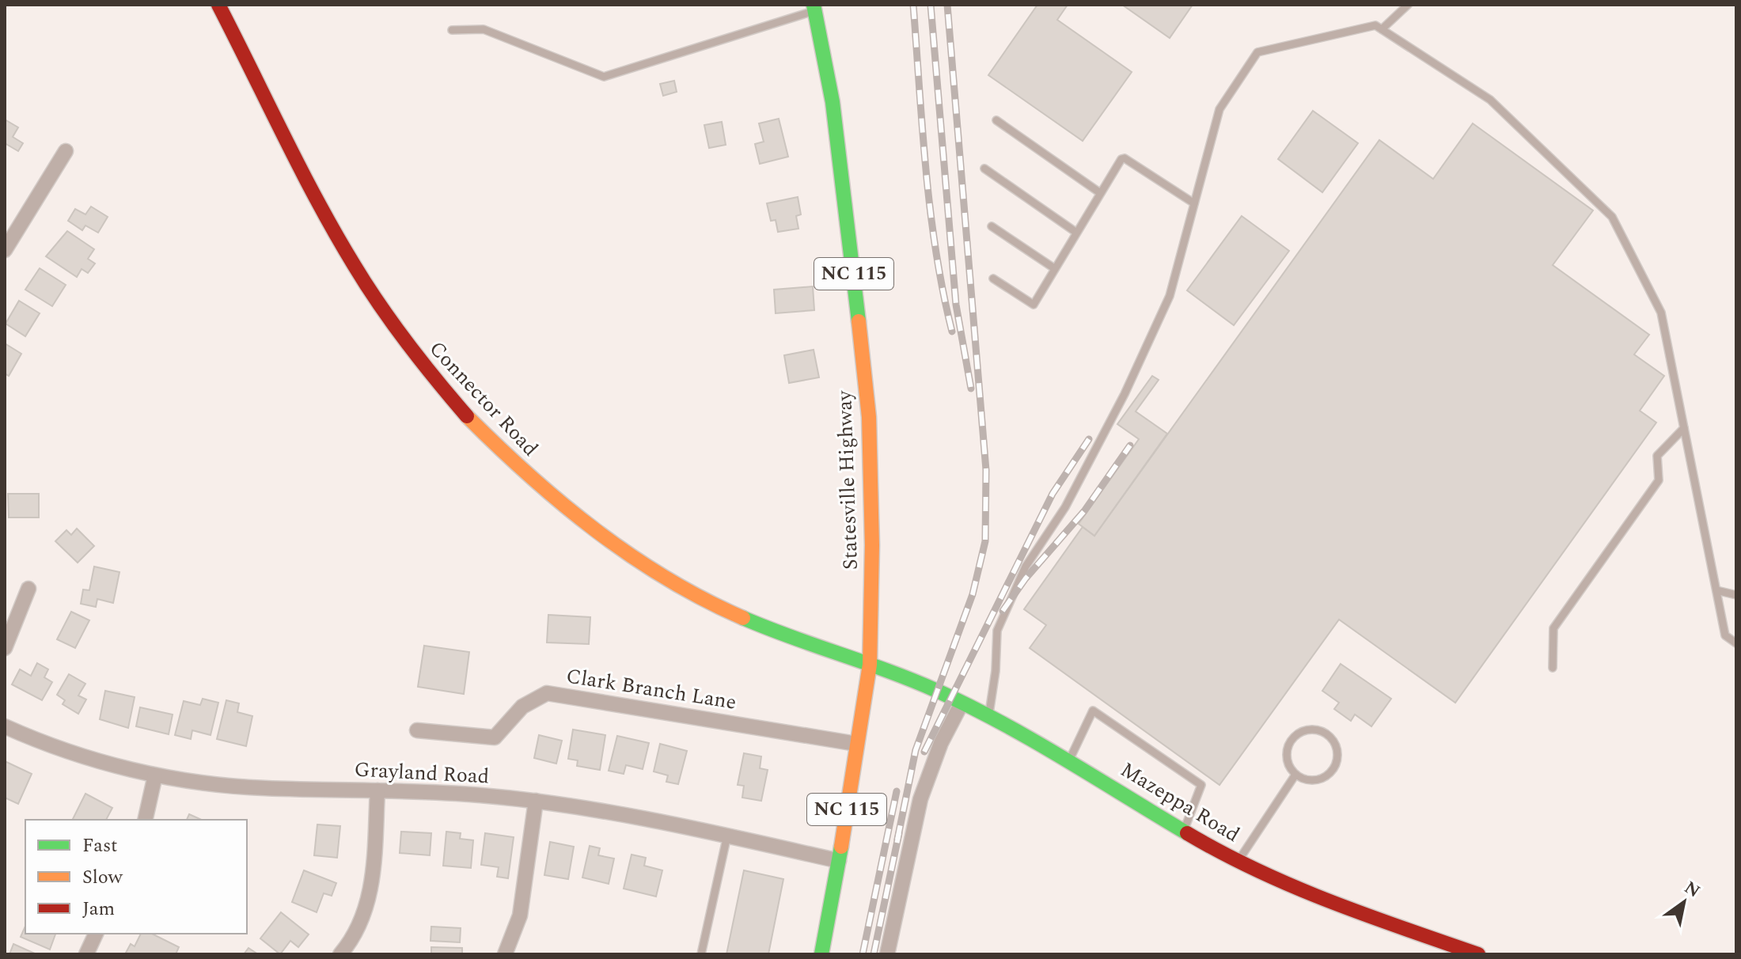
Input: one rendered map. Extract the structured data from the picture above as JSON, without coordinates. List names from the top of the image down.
{
  "streets": {
    "street": [
      "NC 115",
      "Connector Road",
      "Statesville Highway",
      "Clark Branch Lane",
      "Grayland Road",
      "Mazeppa Road"
    ]
  },
  "crossings": [
    ["Connector Road", "Statesville Highway"],
    ["Connector Road", "Mazeppa Road"],
    ["Statesville Highway", "Clark Branch Lane"],
    ["Statesville Highway", "Grayland Road"],
    ["Statesville Highway", "Mazeppa Road"]
  ],
  "legend": ["Fast", "Slow", "Jam"],
  "north": "top right"
}
